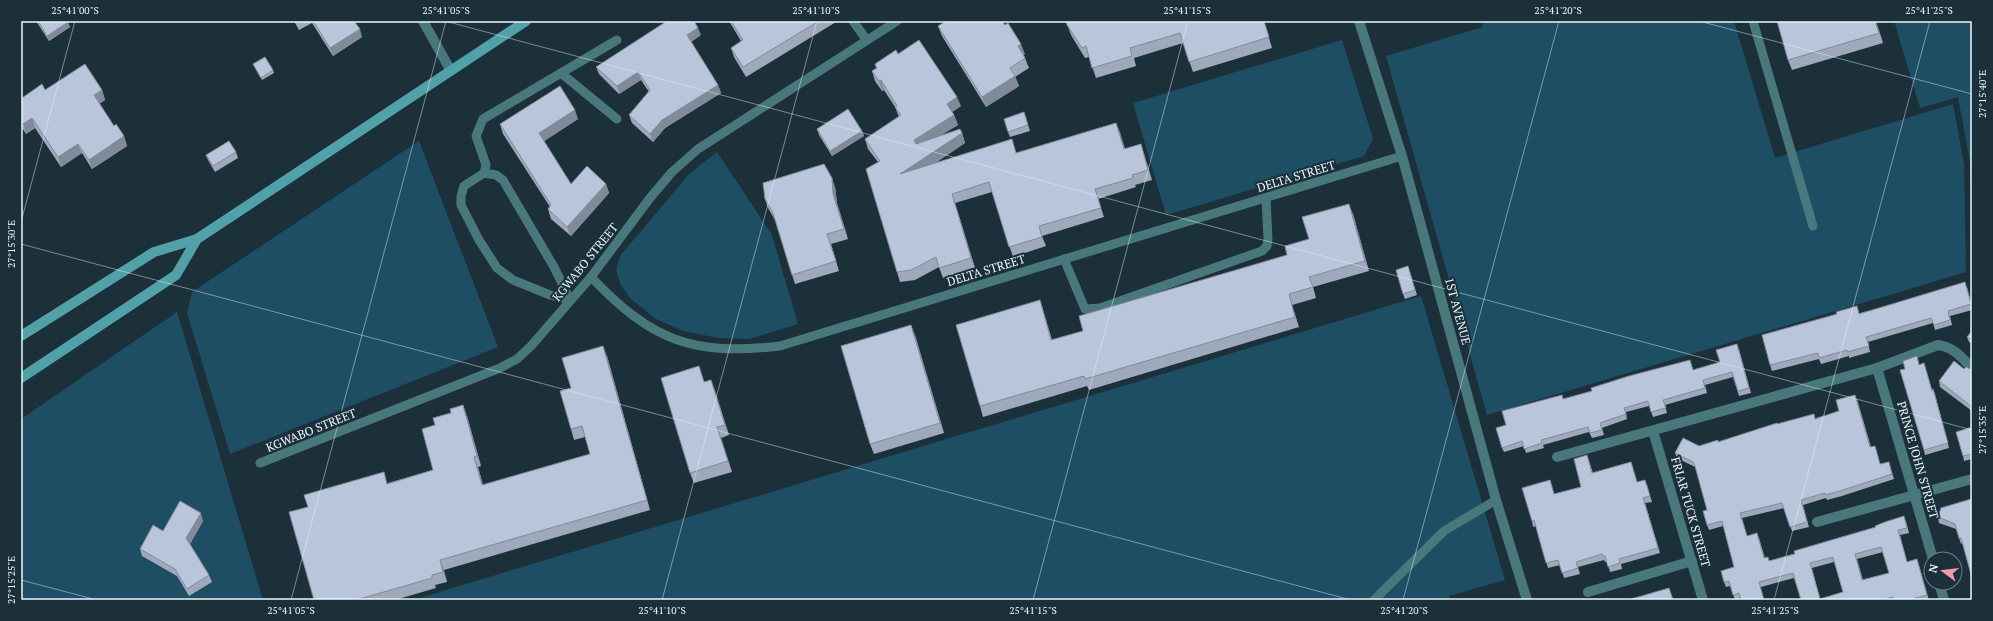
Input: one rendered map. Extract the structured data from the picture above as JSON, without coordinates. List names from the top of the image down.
{
  "streets": {
    "street": ["1ST AVENUE", "PRINCE JOHN STREET", "FRIAR TUCK STREET"],
    "lane": ["DELTA STREET", "KGWABO STREET"]
  },
  "crossings": [
    ["DELTA STREET", "KGWABO STREET"],
    ["DELTA STREET", "1ST AVENUE"]
  ],
  "north": "left",
  "coordinates": [
    "25°41'00\"S",
    "25°41'05\"S",
    "25°41'10\"S",
    "25°41'15\"S",
    "25°41'20\"S",
    "25°41'25\"S",
    "27°15'40\"E",
    "27°15'30\"E",
    "27°15'35\"E",
    "27°15'25\"E"
  ]
}
